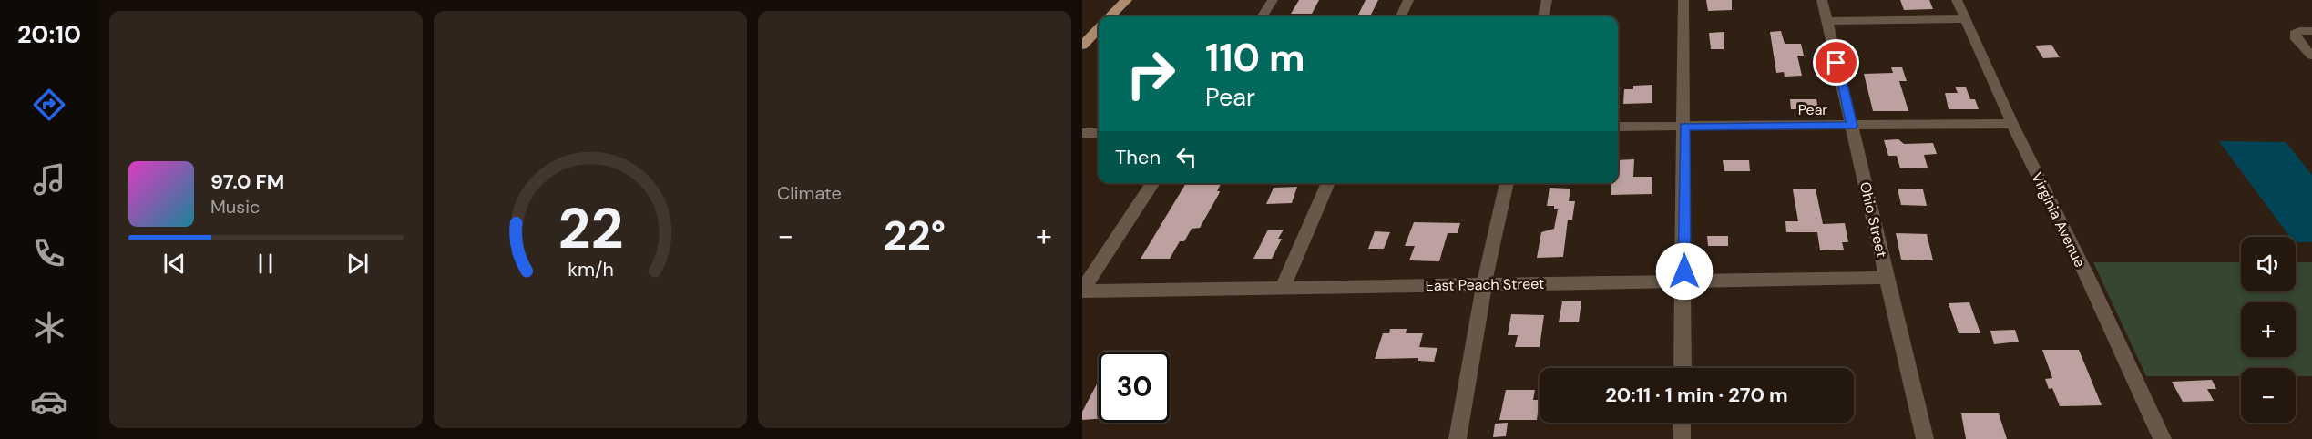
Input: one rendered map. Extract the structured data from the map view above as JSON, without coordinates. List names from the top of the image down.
{
  "streets": {
    "street": [
      "Pear",
      "Ohio Street",
      "Virginia Avenue",
      "East Peach Street"
    ]
  },
  "crossings": [
    ["Pear", "Ohio Street"],
    ["Pear", "Virginia Avenue"],
    ["Ohio Street", "East Peach Street"]
  ],
  "page": {
    "tabs": "20:10",
    "tile": "Climate",
    "turn": ["110 m", "Pear"],
    "then": "Then",
    "song": ["97.0 FM", "Music"],
    "heat": ["−", "22°", "+"],
    "map_buttons": ["+", "−"],
    "limit": "30",
    "trip": "20:11 · 1 min · 270 m",
    "gauge": ["22", "km/h"]
  }
}
